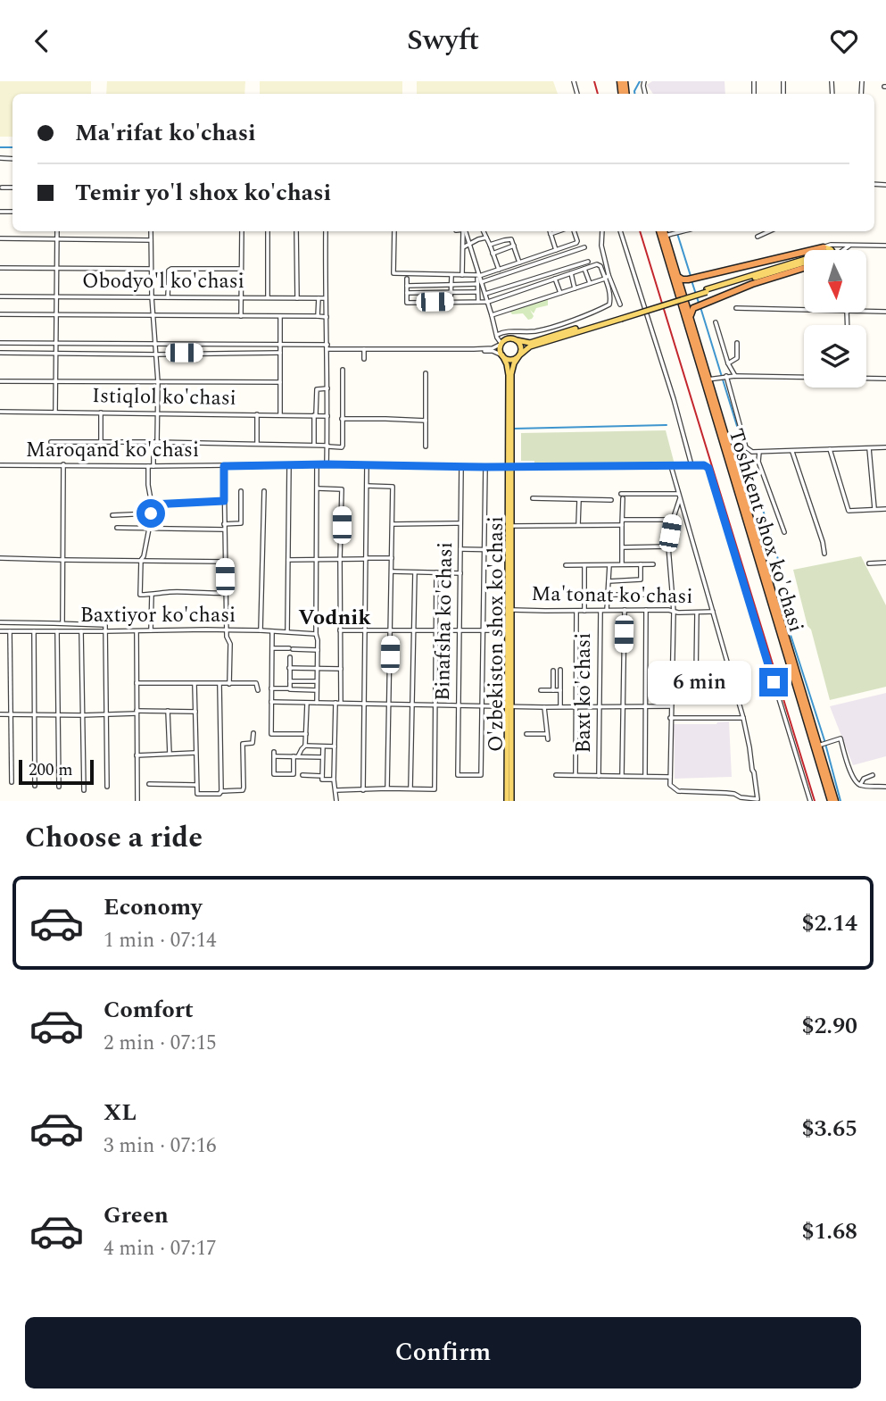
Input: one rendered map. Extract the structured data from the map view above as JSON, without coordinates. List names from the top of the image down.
{
  "streets": {
    "highway": ["Toshkent shox ko'chasi"],
    "main road": ["O'zbekiston shox ko'chasi"],
    "street": [
      "Obodyo'l ko'chasi",
      "Istiqlol ko'chasi",
      "Maroqand ko'chasi",
      "Ma'tonat ko'chasi",
      "Baxtiyor ko'chasi",
      "Binafsha ko'chasi",
      "Baxt ko'chasi"
    ]
  },
  "crossings": [
    ["Maroqand ko'chasi", "Binafsha ko'chasi"],
    ["Maroqand ko'chasi", "O'zbekiston shox ko'chasi"],
    ["Ma'tonat ko'chasi", "O'zbekiston shox ko'chasi"],
    ["Ma'tonat ko'chasi", "Baxt ko'chasi"]
  ],
  "districts": ["Vodnik"],
  "scale_bar": "200 m",
  "north": "bottom",
  "page": {
    "header": "Swyft",
    "banner": ["Ma'rifat ko'chasi", "Temir yo'l shox ko'chasi"],
    "bubble": "6 min",
    "scale": "200 m",
    "heading": "Choose a ride",
    "list": [
      {
        "name": "Economy",
        "note": "1 min · 07:14",
        "value": "$2.14"
      },
      {
        "name": "Comfort",
        "note": "2 min · 07:15",
        "value": "$2.90"
      },
      {
        "name": "XL",
        "note": "3 min · 07:16",
        "value": "$3.65"
      },
      {
        "name": "Green",
        "note": "4 min · 07:17",
        "value": "$1.68"
      }
    ],
    "buttons": "Confirm"
  }
}
